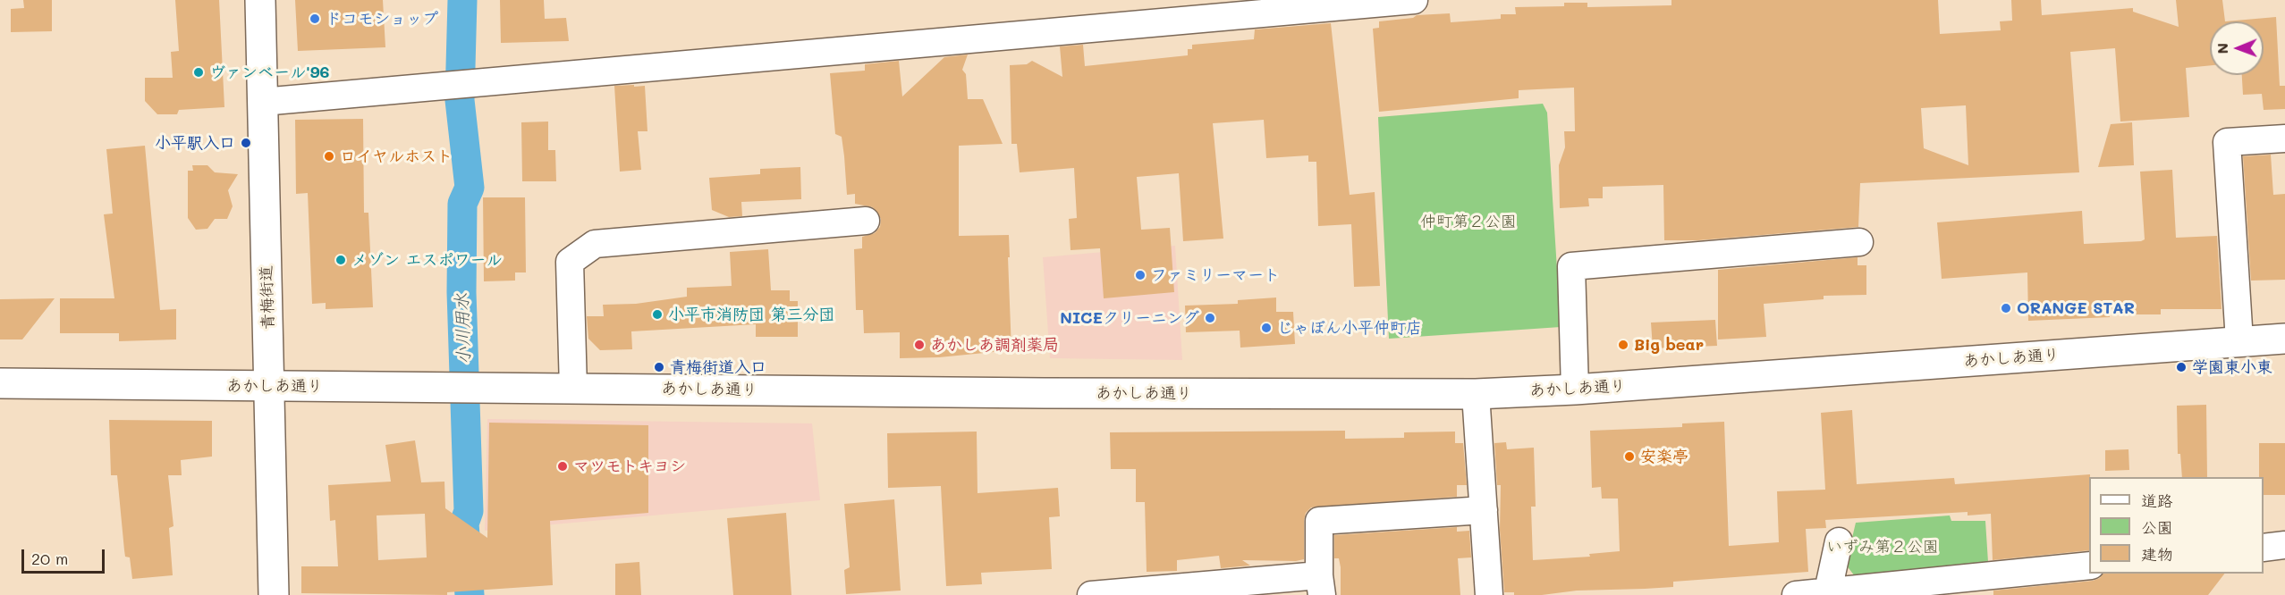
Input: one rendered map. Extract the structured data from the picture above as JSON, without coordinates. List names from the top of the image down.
{
  "streets": {
    "street": ["青梅街道", "あかしあ通り"]
  },
  "crossings": [
    ["青梅街道", "あかしあ通り"]
  ],
  "water": ["小川用水"],
  "parks": ["仲町第２公園", "いずみ第２公園"],
  "places": [
    "ドコモショップ",
    "ヴァンベール'96",
    "小平駅入口",
    "ロイヤルホスト",
    "メゾン エスポワール",
    "ファミリーマート",
    "ORANGE STAR",
    "小平市消防団 第三分団",
    "NICEクリーニング",
    "じゃぼん小平仲町店",
    "あかしあ調剤薬局",
    "Big bear",
    "青梅街道入口",
    "学園東小東",
    "安楽亭",
    "マツモトキヨシ"
  ],
  "legend": ["道路", "公園", "建物"],
  "scale_bar": "20 m",
  "north": "left"
}
